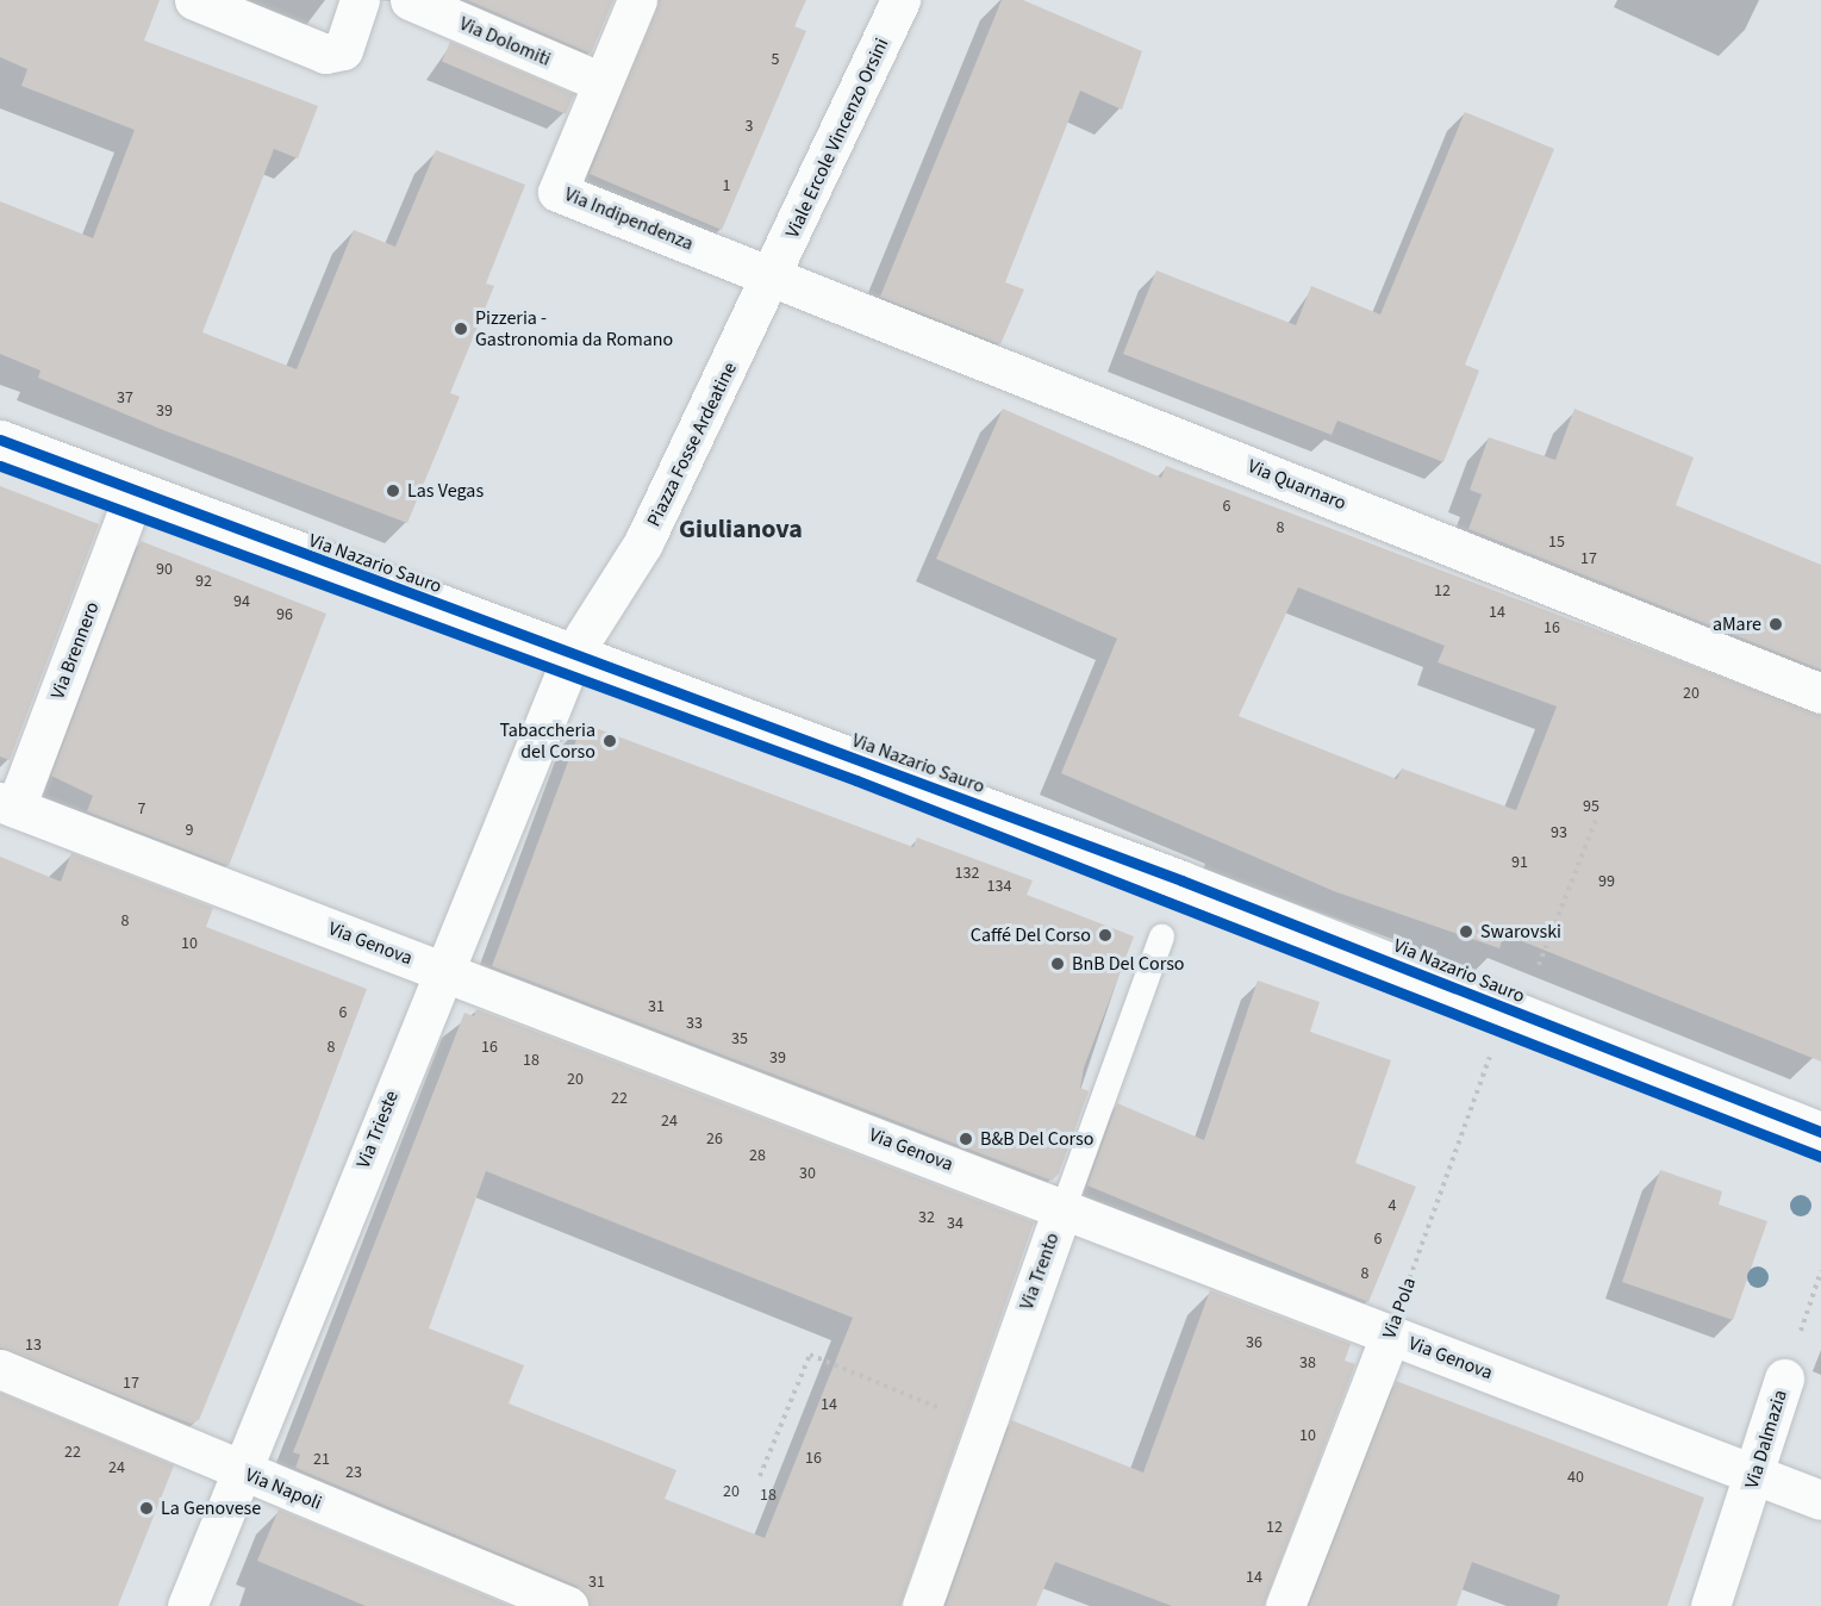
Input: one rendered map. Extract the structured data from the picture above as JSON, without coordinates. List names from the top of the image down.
{
  "streets": {
    "street": [
      "Via Dolomiti",
      "Viale Ercole Vincenzo Orsini",
      "Via Indipendenza",
      "Piazza Fosse Ardeatine",
      "Via Quarnaro",
      "Via Nazario Sauro",
      "Via Brennero",
      "Via Genova",
      "Via Trieste",
      "Via Trento",
      "Via Pola",
      "Via Dalmazia",
      "Via Napoli"
    ]
  },
  "crossings": [
    ["Via Dolomiti", "Via Indipendenza"],
    ["Viale Ercole Vincenzo Orsini", "Via Indipendenza"],
    ["Viale Ercole Vincenzo Orsini", "Piazza Fosse Ardeatine"],
    ["Viale Ercole Vincenzo Orsini", "Via Quarnaro"],
    ["Via Indipendenza", "Piazza Fosse Ardeatine"],
    ["Via Indipendenza", "Via Quarnaro"],
    ["Piazza Fosse Ardeatine", "Via Quarnaro"],
    ["Piazza Fosse Ardeatine", "Via Nazario Sauro"],
    ["Piazza Fosse Ardeatine", "Via Trieste"],
    ["Via Nazario Sauro", "Via Brennero"],
    ["Via Nazario Sauro", "Via Trieste"],
    ["Via Nazario Sauro", "Via Pola"],
    ["Via Brennero", "Via Genova"],
    ["Via Genova", "Via Trieste"],
    ["Via Genova", "Via Trento"],
    ["Via Genova", "Via Pola"],
    ["Via Genova", "Via Dalmazia"],
    ["Via Trieste", "Via Napoli"]
  ],
  "districts": ["Giulianova"],
  "places": [
    "Pizzeria - Gastronomia da Romano",
    "Las Vegas",
    "aMare",
    "Tabaccheria del Corso",
    "Swarovski",
    "Caffé Del Corso",
    "BnB Del Corso",
    "B&B Del Corso",
    "La Genovese"
  ],
  "house_numbers": [
    "5",
    "3",
    "1",
    "37",
    "39",
    "6",
    "8",
    "15",
    "17",
    "90",
    "92",
    "12",
    "94",
    "14",
    "96",
    "16",
    "20",
    "95",
    "7",
    "9",
    "93",
    "91",
    "132",
    "99",
    "134",
    "8",
    "10",
    "31",
    "6",
    "33",
    "35",
    "8",
    "16",
    "39",
    "18",
    "20",
    "22",
    "24",
    "26",
    "28",
    "30",
    "4",
    "32",
    "34",
    "6",
    "8",
    "36",
    "13",
    "38",
    "17",
    "14",
    "10",
    "22",
    "16",
    "21",
    "24",
    "23",
    "40",
    "20",
    "18",
    "12",
    "14",
    "31"
  ]
}
